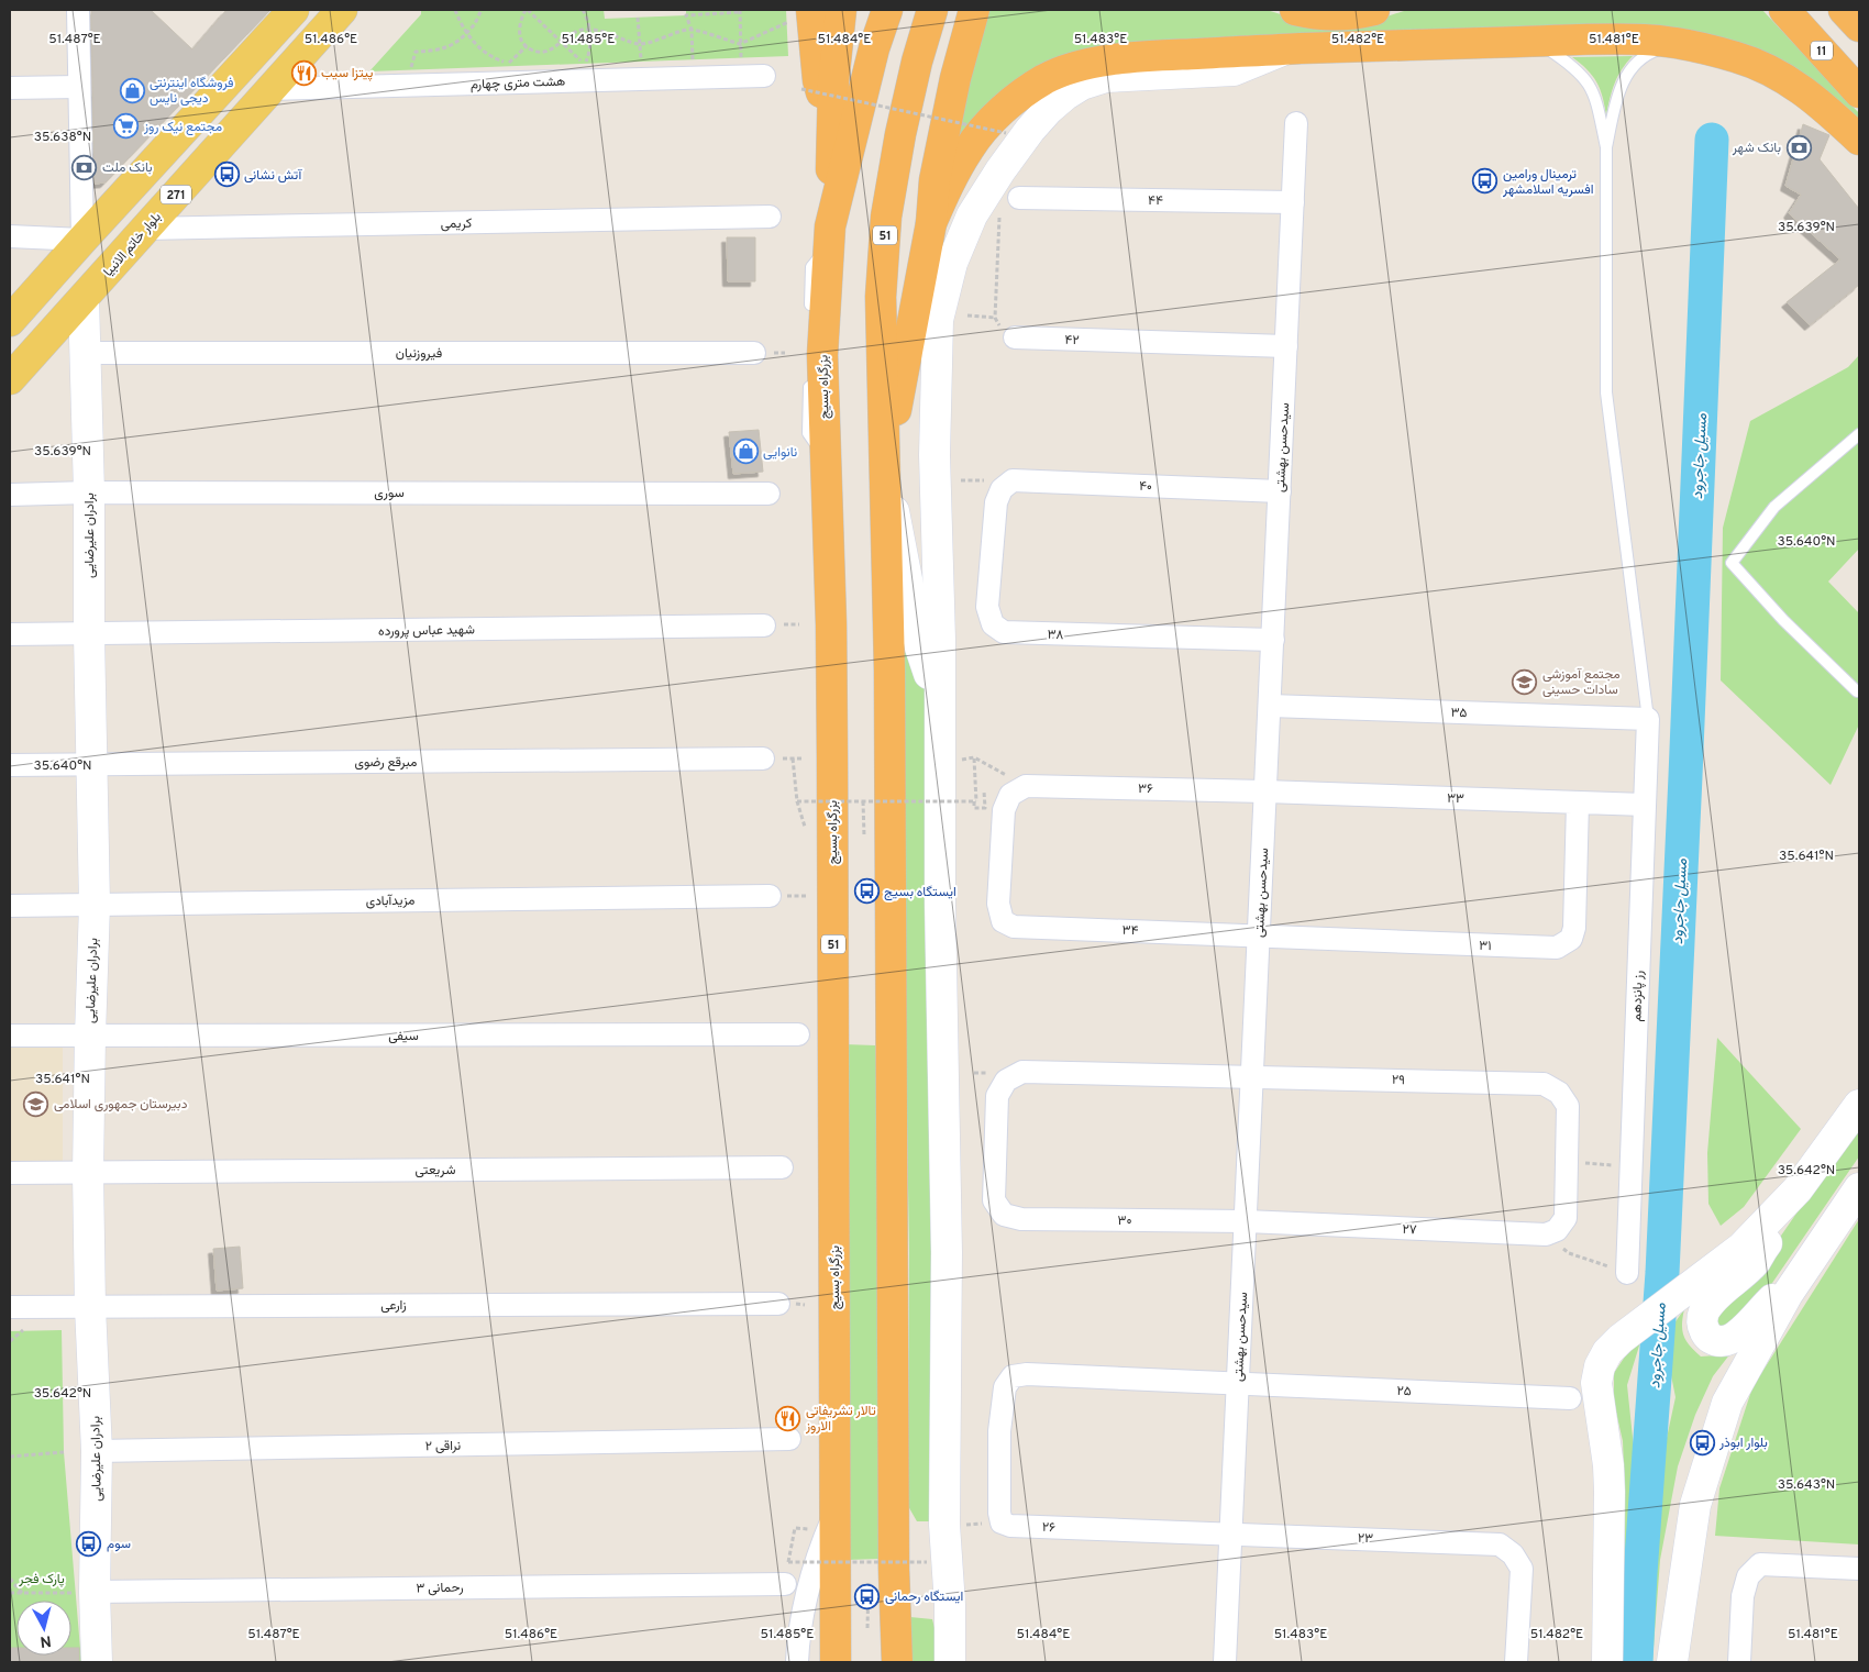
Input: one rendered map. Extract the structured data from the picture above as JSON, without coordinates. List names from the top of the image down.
{
  "streets": {
    "highway": ["11", "51", "بزرگراه بسیج"],
    "main road": ["271", "بلوار خاتم الانبیا", "برادران علیرضایی"],
    "street": [
      "هشت متری چهارم",
      "۴۴",
      "کریمی",
      "۴۲",
      "فیروزنیان",
      "سیدحسن بهشتی",
      "۴۰",
      "سوری",
      "شهید عباس پرورده",
      "۳۸",
      "۳۵",
      "مبرقع رضوی",
      "۳۶",
      "۳۳",
      "مزیدآبادی",
      "۳۴",
      "۳۱",
      "رز پانزدهم",
      "سیفی",
      "۲۹",
      "شریعتی",
      "۳۰",
      "۲۷",
      "زارعی",
      "۲۵",
      "نراقی ۲",
      "۲۶",
      "۲۳",
      "رحمانی ۳"
    ]
  },
  "crossings": [
    ["هشت متری چهارم", "بلوار خاتم الانبیا"],
    ["۴۴", "سیدحسن بهشتی"],
    ["کریمی", "بلوار خاتم الانبیا"],
    ["بلوار خاتم الانبیا", "برادران علیرضایی"],
    ["۴۲", "سیدحسن بهشتی"],
    ["فیروزنیان", "برادران علیرضایی"],
    ["سیدحسن بهشتی", "۴۰"],
    ["سیدحسن بهشتی", "۳۸"],
    ["سیدحسن بهشتی", "۳۵"],
    ["سیدحسن بهشتی", "۳۶"],
    ["سیدحسن بهشتی", "۳۳"],
    ["سیدحسن بهشتی", "۳۴"],
    ["سیدحسن بهشتی", "۳۱"],
    ["سیدحسن بهشتی", "۲۹"],
    ["سیدحسن بهشتی", "۳۰"],
    ["سیدحسن بهشتی", "۲۷"],
    ["سیدحسن بهشتی", "۲۵"],
    ["سیدحسن بهشتی", "۲۶"],
    ["سیدحسن بهشتی", "۲۳"],
    ["۴۰", "۳۸"],
    ["سوری", "برادران علیرضایی"],
    ["برادران علیرضایی", "شهید عباس پرورده"],
    ["برادران علیرضایی", "مبرقع رضوی"],
    ["برادران علیرضایی", "مزیدآبادی"],
    ["برادران علیرضایی", "سیفی"],
    ["برادران علیرضایی", "شریعتی"],
    ["برادران علیرضایی", "زارعی"],
    ["برادران علیرضایی", "نراقی ۲"],
    ["برادران علیرضایی", "رحمانی ۳"],
    ["۳۵", "رز پانزدهم"],
    ["۳۶", "۳۳"],
    ["۳۶", "۳۴"],
    ["۳۳", "۳۱"],
    ["۳۳", "رز پانزدهم"],
    ["۳۴", "۳۱"],
    ["۲۹", "۳۰"],
    ["۳۰", "۲۷"],
    ["۲۵", "۲۶"],
    ["۲۶", "۲۳"]
  ],
  "water": ["مسیل جاجرود"],
  "parks": ["پارک فجر"],
  "places": {
    "restaurant": ["پیتزا سیب", "تالار تشریفاتی الاروز"],
    "shop": ["فروشگاه اینترنتی دیجی نایس", "نانوایی"],
    "supermarket": ["مجتمع نیک‌ روز"],
    "bank": ["بانک شهر", "بانک ملت"],
    "bus stop": [
      "آتش نشانی",
      "ترمینال ورامین افسریه اسلامشهر",
      "ایستگاه بسیج",
      "بلوار ابوذر",
      "سوم",
      "ایستگاه رحمانی"
    ],
    "school or university": ["مجتمع آموزشی سادات حسینی", "دبیرستان جمهوری اسلامی"]
  },
  "north": "bottom",
  "coordinates": [
    "51.487°E",
    "51.486°E",
    "51.485°E",
    "51.484°E",
    "51.483°E",
    "51.482°E",
    "51.481°E",
    "35.638°N",
    "35.639°N",
    "35.640°N",
    "35.641°N",
    "35.642°N",
    "35.643°N"
  ]
}
